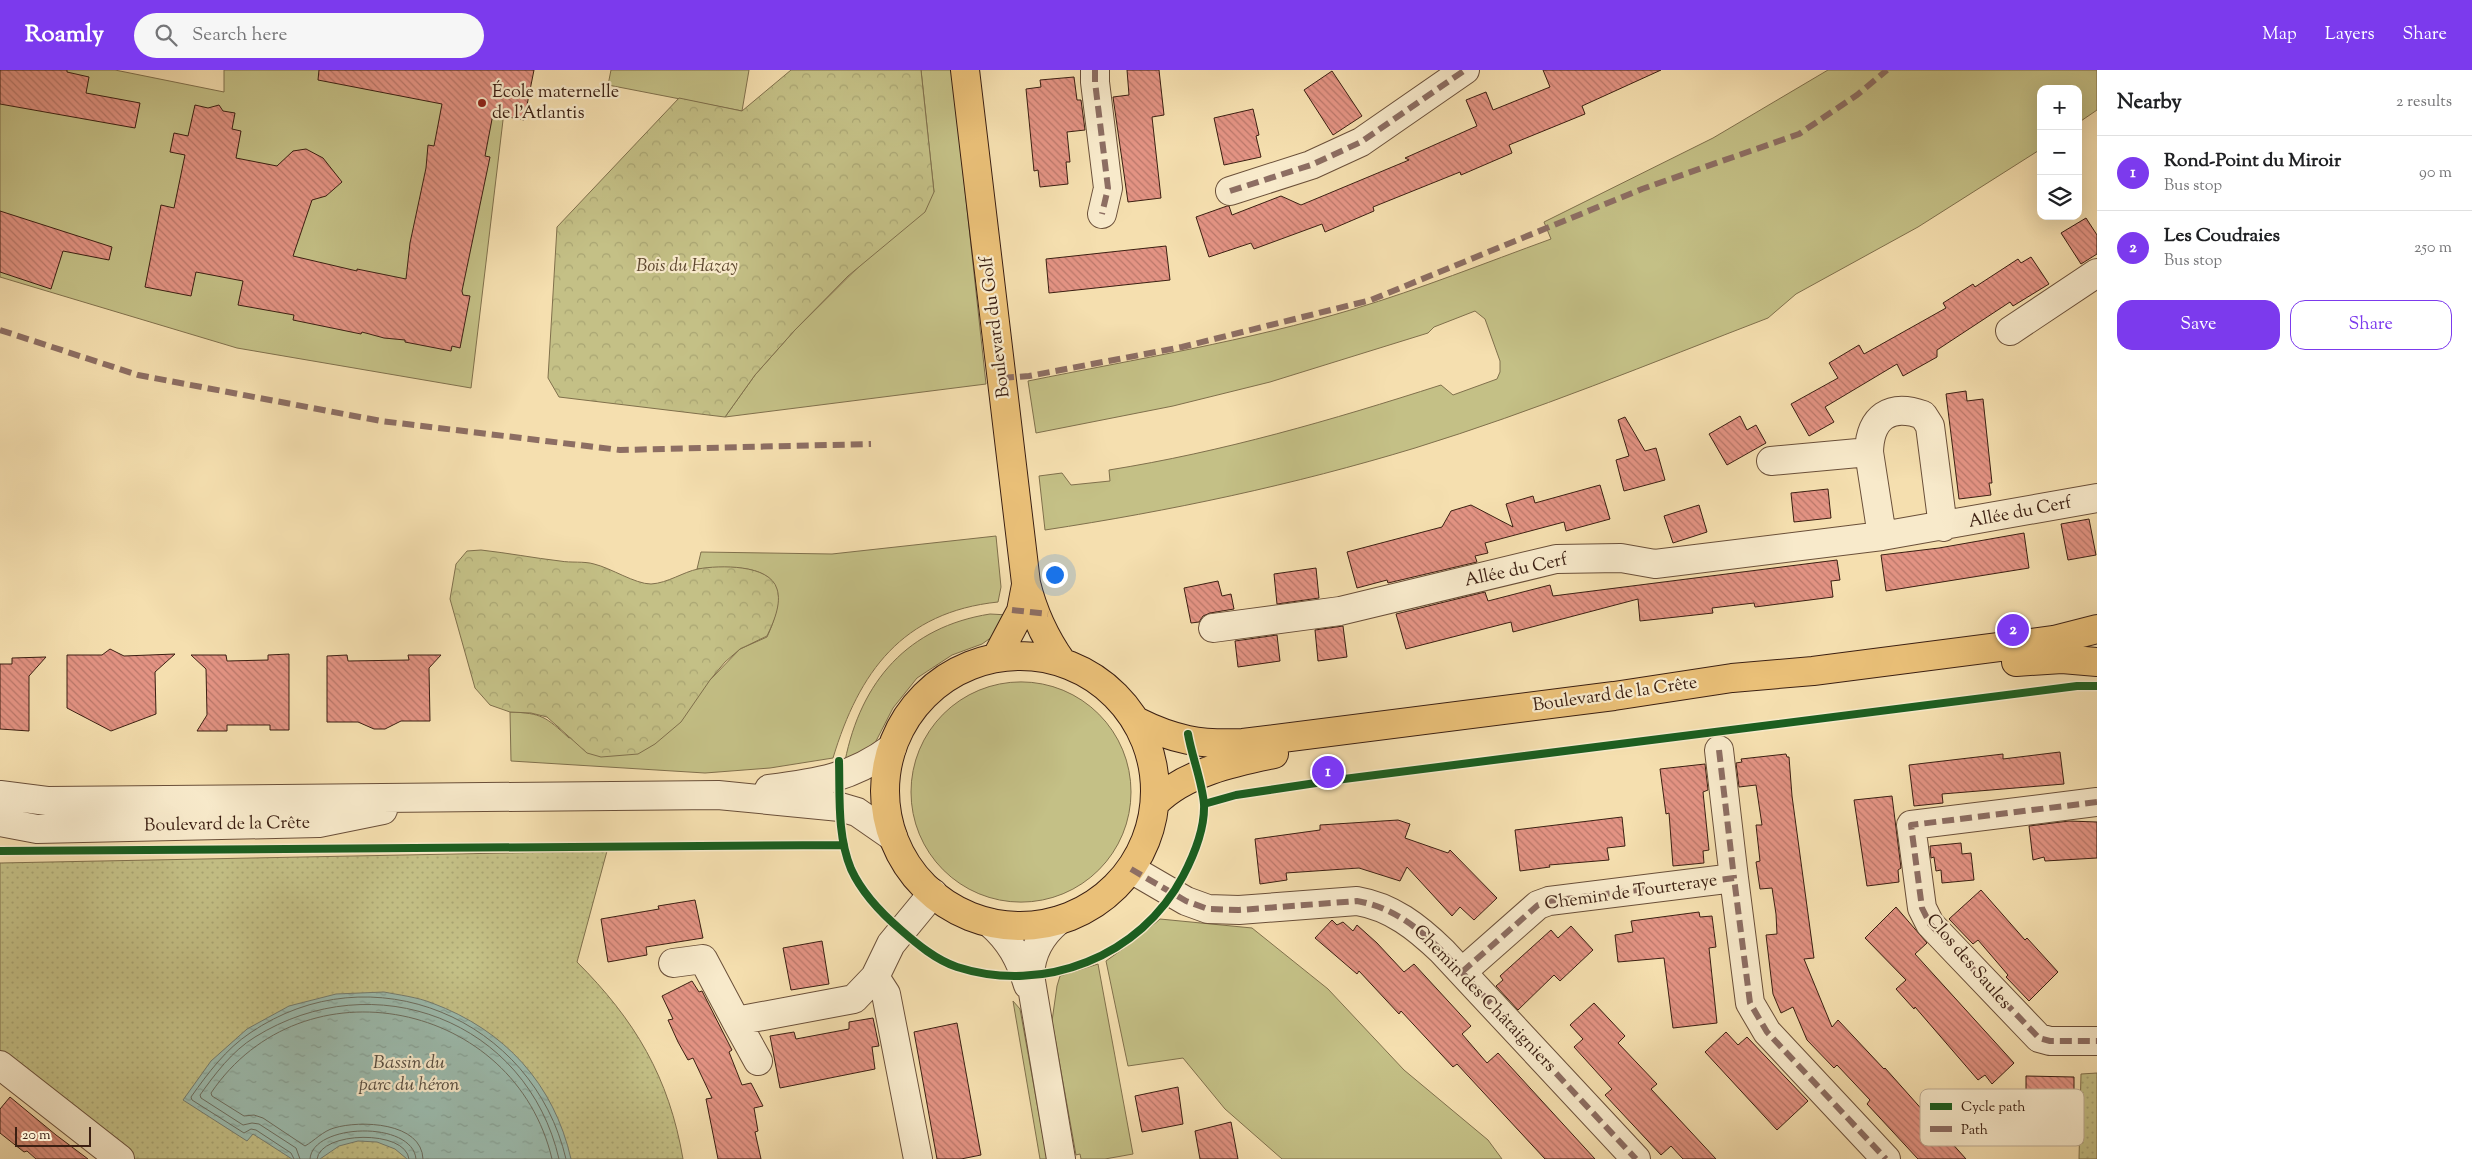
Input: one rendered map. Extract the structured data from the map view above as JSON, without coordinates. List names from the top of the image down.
{
  "streets": {
    "main road": ["Boulevard du Golf", "Boulevard de la Crête"],
    "street": [
      "Allée du Cerf",
      "Chemin de Tourteraye",
      "Clos des Saules",
      "Chemin des Châtaigniers"
    ]
  },
  "crossings": [
    ["Chemin de Tourteraye", "Chemin des Châtaigniers"]
  ],
  "water": ["Bassin du parc du héron"],
  "parks": ["Bois du Hazay"],
  "places": ["École maternelle de l'Atlantis"],
  "legend": ["Cycle path", "Path"],
  "scale_bar": "20 m",
  "page": {
    "header": "Roamly",
    "search": "Search here",
    "nav": ["Map", "Layers", "Share"],
    "heading": ["Nearby", "2 results"],
    "map_buttons": ["+", "−"],
    "list": [
      {
        "mark": "1",
        "name": "Rond-Point du Miroir",
        "note": "Bus stop",
        "value": "90 m"
      },
      {
        "mark": "2",
        "name": "Les Coudraies",
        "note": "Bus stop",
        "value": "250 m"
      }
    ],
    "buttons": ["Save", "Share"],
    "pins": ["2", "1"],
    "scale": "20 m"
  }
}
